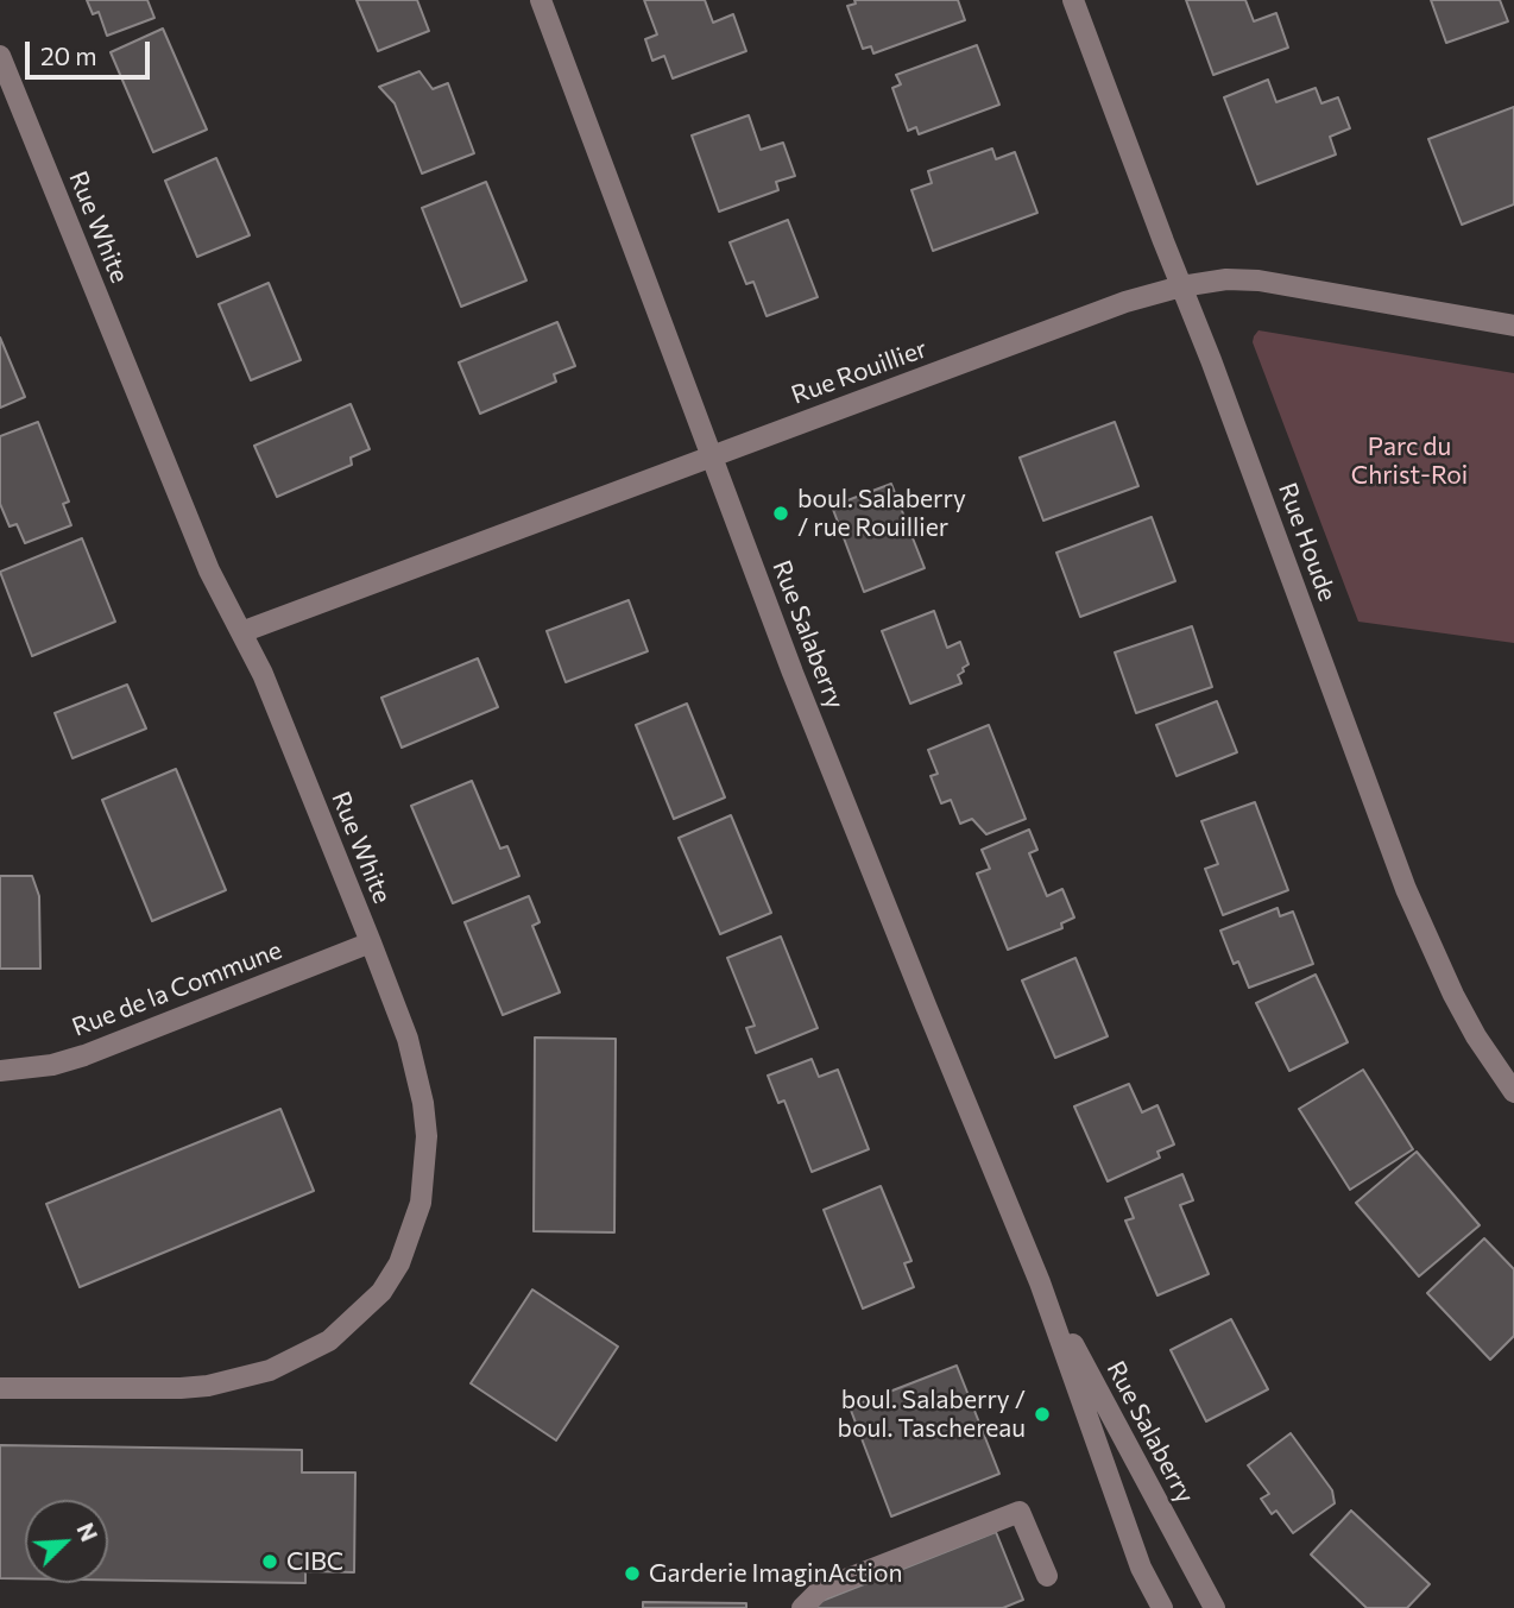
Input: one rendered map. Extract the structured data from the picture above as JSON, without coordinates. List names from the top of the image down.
{
  "streets": {
    "street": [
      "Rue White",
      "Rue Rouillier",
      "Rue Houde",
      "Rue Salaberry",
      "Rue de la Commune"
    ]
  },
  "crossings": [
    ["Rue White", "Rue Rouillier"],
    ["Rue White", "Rue de la Commune"],
    ["Rue Rouillier", "Rue Houde"],
    ["Rue Rouillier", "Rue Salaberry"]
  ],
  "parks": ["Parc du Christ-Roi"],
  "places": [
    "boul. Salaberry / rue Rouillier",
    "boul. Salaberry / boul. Taschereau",
    "CIBC",
    "Garderie ImaginAction"
  ],
  "scale_bar": "20 m",
  "north": "top right"
}
